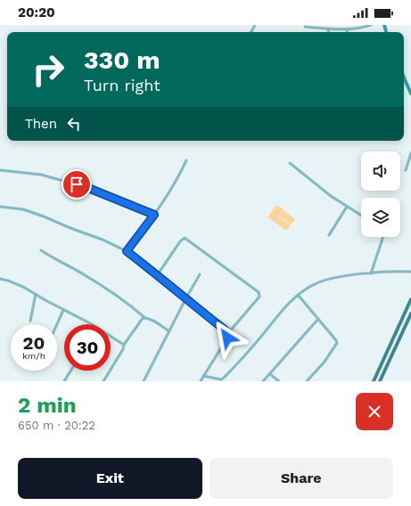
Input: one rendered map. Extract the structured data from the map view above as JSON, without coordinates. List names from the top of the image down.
{
  "page": {
    "status": "20:20",
    "turn": ["330 m", "Turn right"],
    "then": "Then",
    "speed": "20 km/h",
    "limit": "30",
    "heading": ["2 min", "650 m · 20:22"],
    "buttons": ["Exit", "Share"]
  }
}
